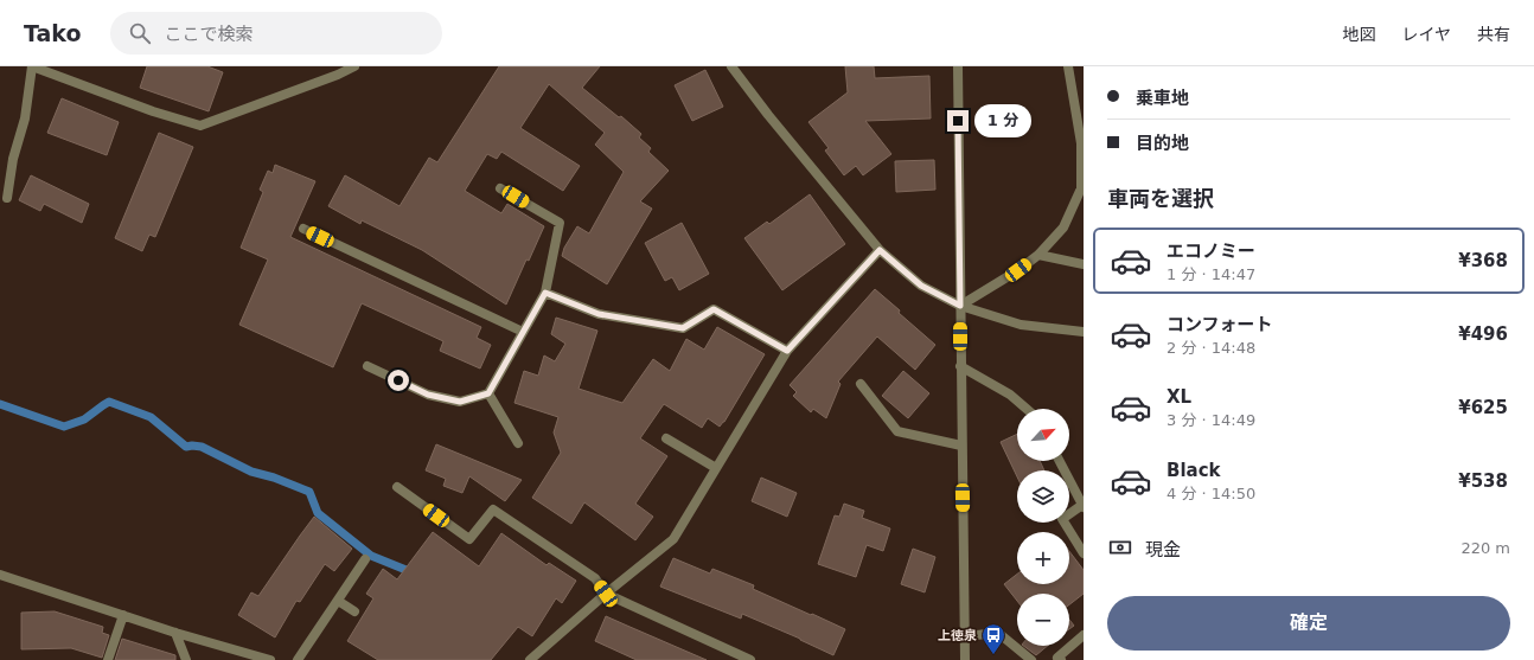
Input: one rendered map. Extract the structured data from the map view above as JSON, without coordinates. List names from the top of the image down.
{
  "places": {
    "bus stop": ["上徳泉"]
  },
  "north": "top right",
  "page": {
    "header": "Tako",
    "search": "ここで検索",
    "nav": ["地図", "レイヤ", "共有"],
    "banner": ["乗車地", "目的地"],
    "bubble": "1 分",
    "heading": "車両を選択",
    "list": [
      {
        "name": "エコノミー",
        "note": "1 分 · 14:47",
        "value": "¥368"
      },
      {
        "name": "コンフォート",
        "note": "2 分 · 14:48",
        "value": "¥496"
      },
      {
        "name": "XL",
        "note": "3 分 · 14:49",
        "value": "¥625"
      },
      {
        "name": "Black",
        "note": "4 分 · 14:50",
        "value": "¥538"
      }
    ],
    "map_buttons": ["+", "−"],
    "pay": ["現金", "220 m"],
    "buttons": "確定"
  }
}
